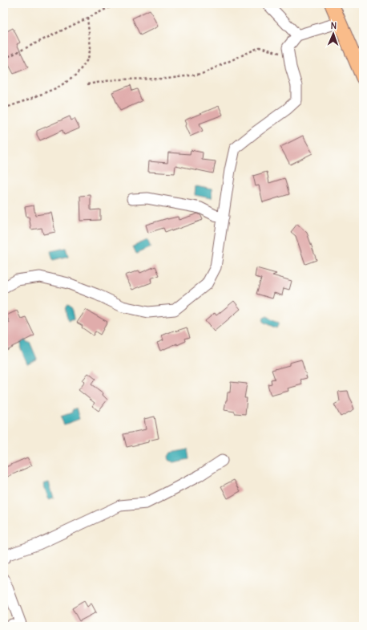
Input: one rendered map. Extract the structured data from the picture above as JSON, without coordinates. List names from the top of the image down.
{
  "north": "top"
}
